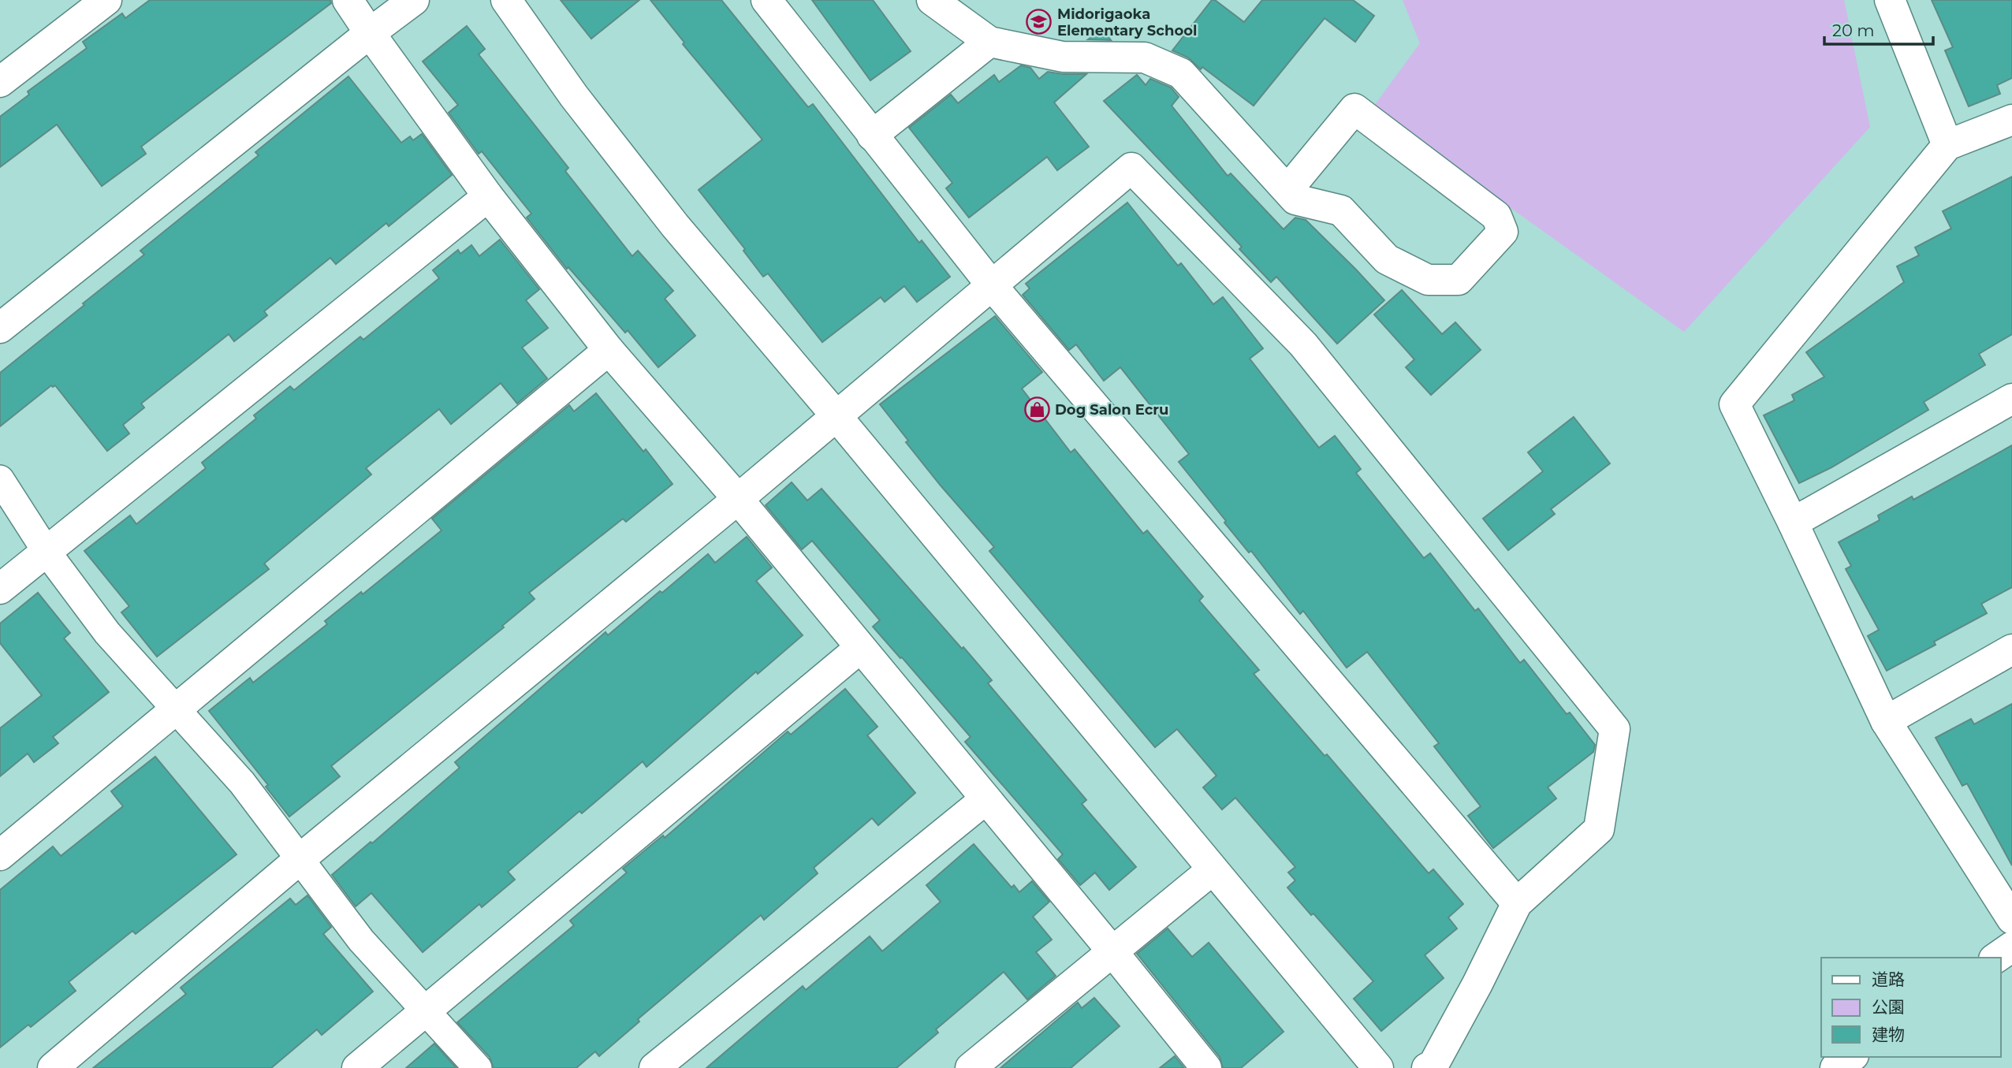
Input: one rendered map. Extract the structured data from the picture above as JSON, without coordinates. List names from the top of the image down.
{
  "places": {
    "school or university": ["Midorigaoka Elementary School"],
    "shop": ["Dog Salon Ecru"]
  },
  "legend": ["道路", "公園", "建物"],
  "scale_bar": "20 m"
}
